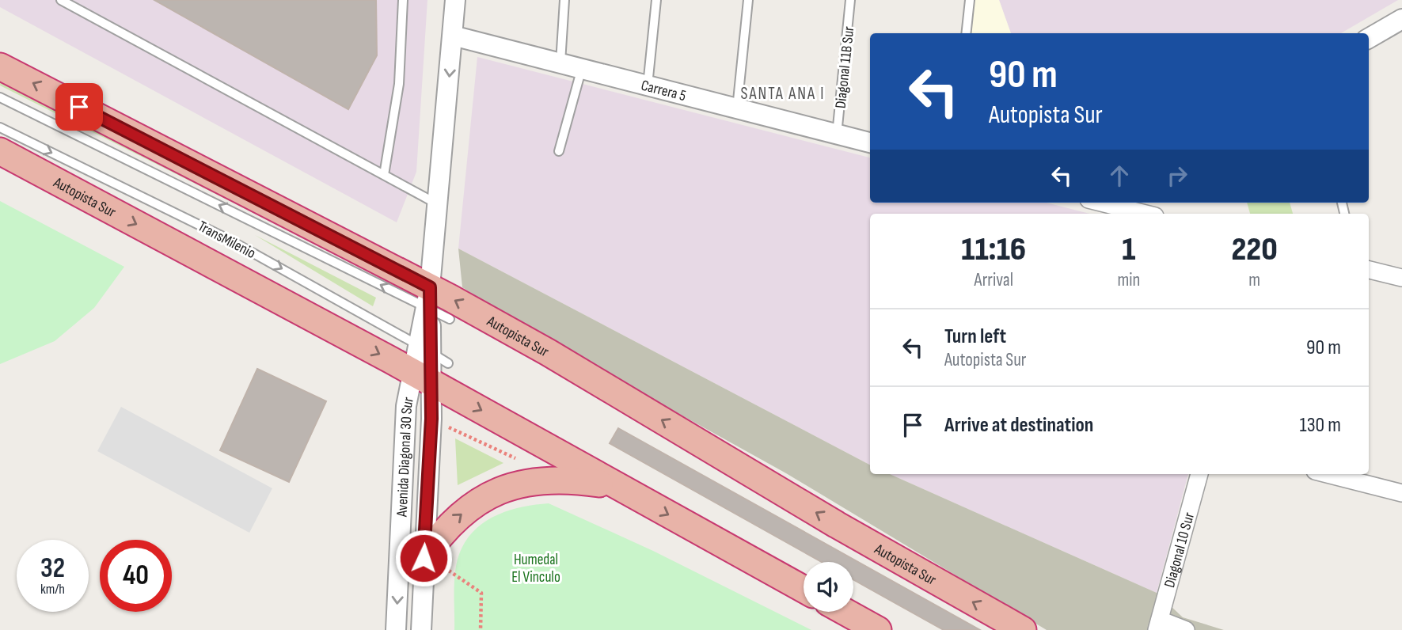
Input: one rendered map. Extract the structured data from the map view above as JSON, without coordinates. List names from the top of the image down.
{
  "streets": {
    "highway": ["Autopista Sur"],
    "street": ["Carrera 5", "Avenida Diagonal 30 Sur", "Diagonal 10 Sur"],
    "lane": ["Diagonal 11B Sur", "TransMilenio"]
  },
  "crossings": [
    ["Diagonal 11B Sur", "Carrera 5"],
    ["Carrera 5", "Avenida Diagonal 30 Sur"],
    ["Autopista Sur", "TransMilenio"],
    ["Autopista Sur", "Avenida Diagonal 30 Sur"],
    ["TransMilenio", "Avenida Diagonal 30 Sur"]
  ],
  "districts": ["SANTA ANA I"],
  "parks": ["Humedal El Vinculo"],
  "page": {
    "turn": ["90 m", "Autopista Sur"],
    "eta": [
      "11:16",
      "Arrival",
      "1",
      "min",
      "220",
      "m"
    ],
    "list": [
      {
        "name": "Turn left",
        "note": "Autopista Sur",
        "value": "90 m"
      },
      {
        "name": "Arrive at destination",
        "value": "130 m"
      }
    ],
    "speed": "32 km/h",
    "limit": "40"
  }
}
